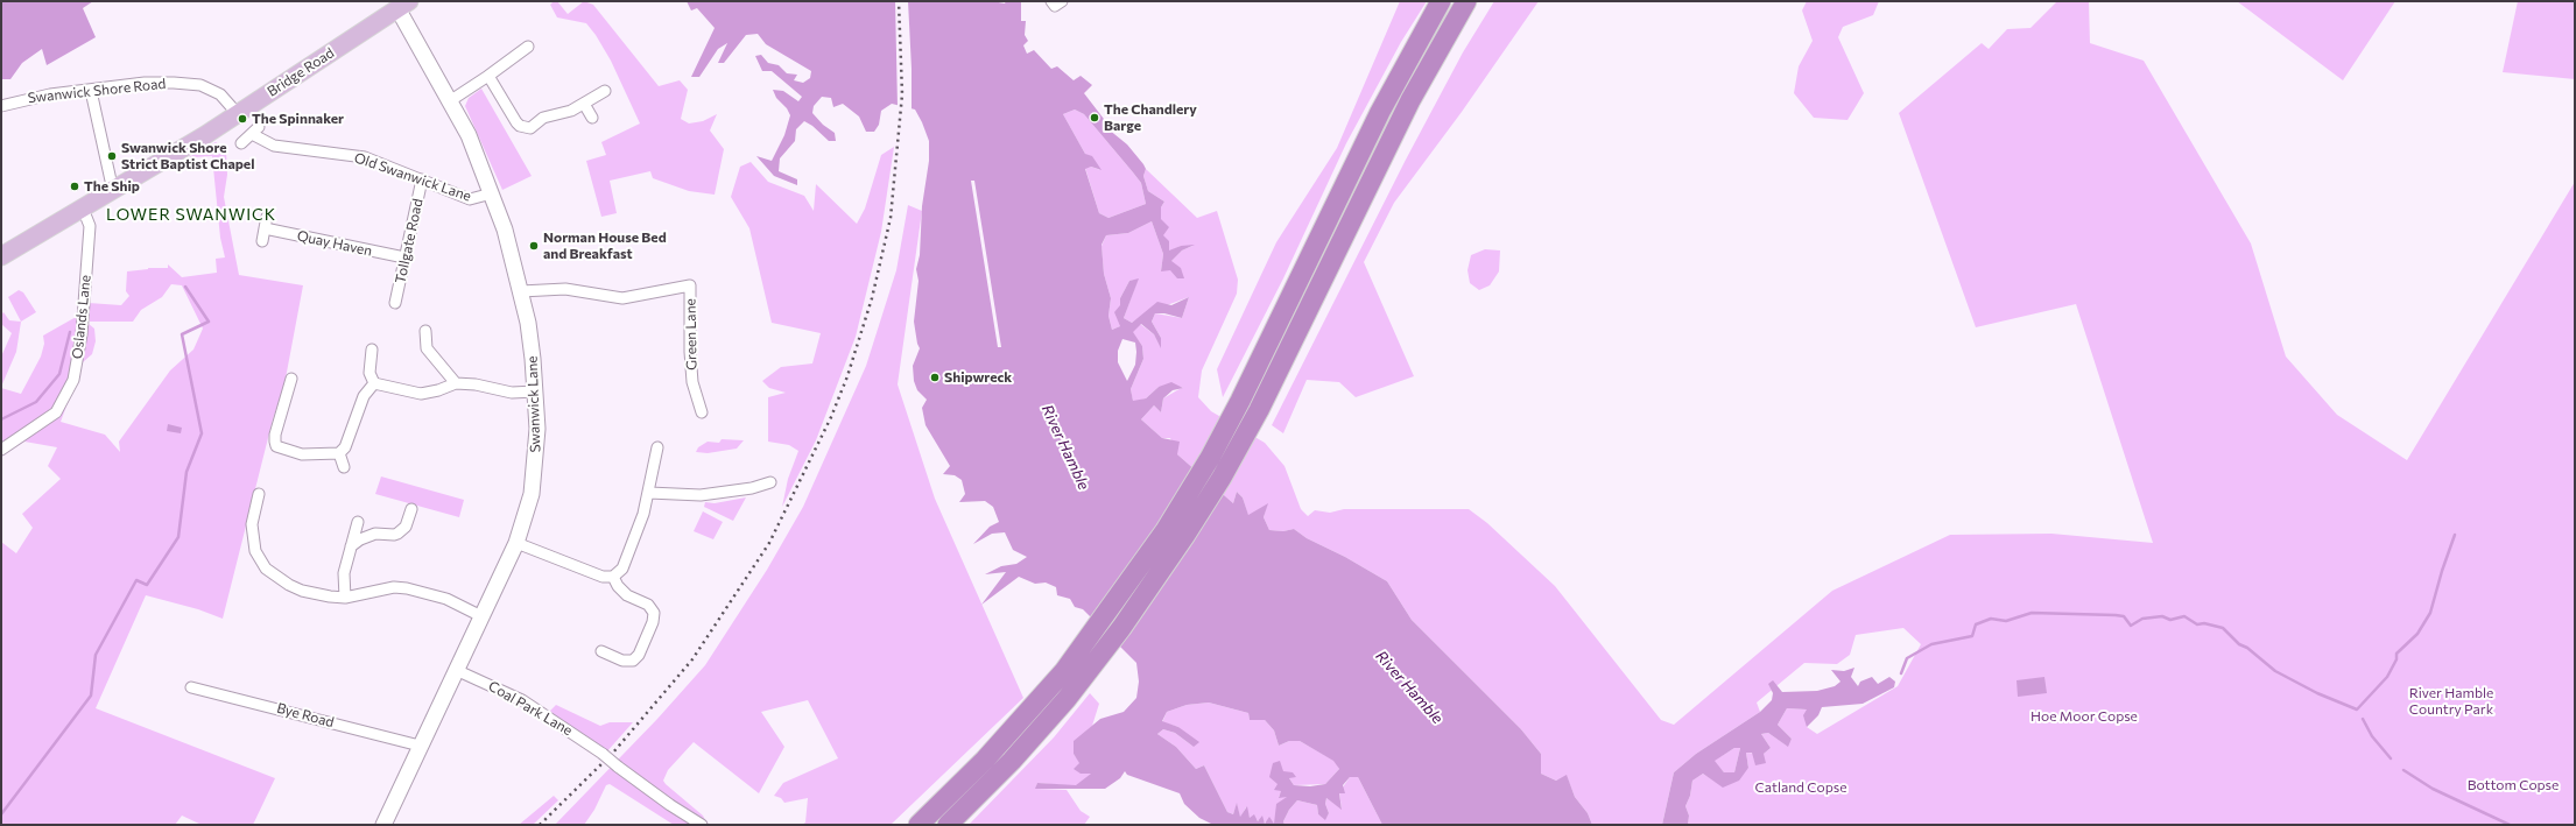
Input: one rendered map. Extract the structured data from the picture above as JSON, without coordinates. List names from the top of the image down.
{
  "streets": {
    "main road": ["Bridge Road"],
    "street": [
      "Swanwick Shore Road",
      "Old Swanwick Lane",
      "Tollgate Road",
      "Quay Haven",
      "Oslands Lane",
      "Green Lane",
      "Swanwick Lane",
      "Coal Park Lane",
      "Bye Road"
    ]
  },
  "crossings": [
    ["Bridge Road", "Swanwick Shore Road"],
    ["Bridge Road", "Oslands Lane"],
    ["Bridge Road", "Swanwick Lane"],
    ["Old Swanwick Lane", "Tollgate Road"],
    ["Old Swanwick Lane", "Swanwick Lane"],
    ["Tollgate Road", "Quay Haven"],
    ["Green Lane", "Swanwick Lane"],
    ["Swanwick Lane", "Coal Park Lane"],
    ["Swanwick Lane", "Bye Road"]
  ],
  "districts": ["LOWER SWANWICK"],
  "water": ["River Hamble"],
  "parks": [
    "River Hamble Country Park",
    "Hoe Moor Copse",
    "Bottom Copse",
    "Catland Copse"
  ],
  "places": [
    "The Chandlery Barge",
    "The Spinnaker",
    "Swanwick Shore Strict Baptist Chapel",
    "The Ship",
    "Norman House Bed and Breakfast",
    "Shipwreck"
  ]
}
